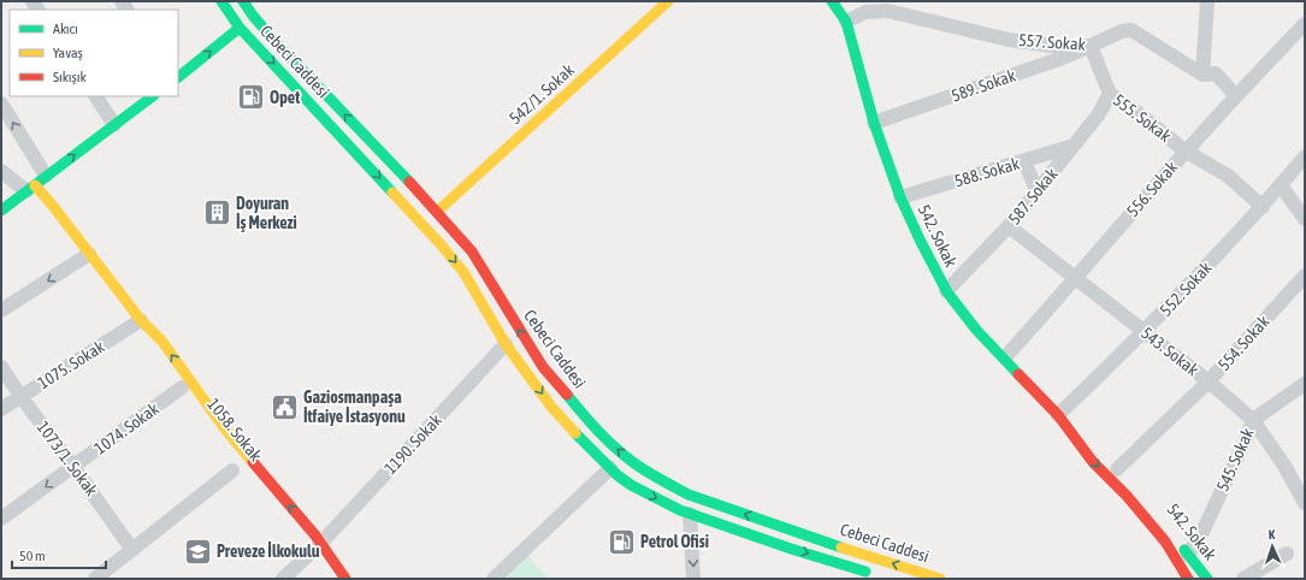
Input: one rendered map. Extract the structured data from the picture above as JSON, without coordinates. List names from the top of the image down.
{
  "streets": {
    "main road": [
      "Cebeci Caddesi",
      "542/1. Sokak",
      "542. Sokak",
      "1058. Sokak"
    ],
    "street": [
      "557. Sokak",
      "589. Sokak",
      "555. Sokak",
      "588. Sokak",
      "556. Sokak",
      "587. Sokak",
      "552. Sokak",
      "554. Sokak",
      "543. Sokak",
      "1075. Sokak",
      "1074. Sokak",
      "1190. Sokak",
      "1073/1. Sokak",
      "545. Sokak"
    ]
  },
  "crossings": [
    ["557. Sokak", "589. Sokak"],
    ["557. Sokak", "555. Sokak"],
    ["557. Sokak", "556. Sokak"],
    ["557. Sokak", "542. Sokak"],
    ["Cebeci Caddesi", "542/1. Sokak"],
    ["Cebeci Caddesi", "1190. Sokak"],
    ["589. Sokak", "555. Sokak"],
    ["589. Sokak", "542. Sokak"],
    ["555. Sokak", "556. Sokak"],
    ["555. Sokak", "587. Sokak"],
    ["555. Sokak", "552. Sokak"],
    ["588. Sokak", "587. Sokak"],
    ["588. Sokak", "542. Sokak"],
    ["556. Sokak", "542. Sokak"],
    ["556. Sokak", "543. Sokak"],
    ["587. Sokak", "542. Sokak"],
    ["587. Sokak", "543. Sokak"],
    ["542. Sokak", "552. Sokak"],
    ["542. Sokak", "554. Sokak"],
    ["542. Sokak", "545. Sokak"],
    ["552. Sokak", "543. Sokak"],
    ["554. Sokak", "543. Sokak"],
    ["543. Sokak", "545. Sokak"],
    ["1075. Sokak", "1058. Sokak"],
    ["1075. Sokak", "1073/1. Sokak"],
    ["1074. Sokak", "1058. Sokak"],
    ["1074. Sokak", "1073/1. Sokak"],
    ["1058. Sokak", "1190. Sokak"]
  ],
  "places": {
    "fuel station": ["Opet", "Petrol Ofisi"],
    "building": ["Doyuran İş Merkezi"],
    "public building": ["Gaziosmanpaşa İtfaiye İstasyonu"],
    "school or university": ["Preveze İlkokulu"]
  },
  "legend": ["Akıcı", "Yavaş", "Sıkışık"],
  "scale_bar": "50 m",
  "north": "top"
}
